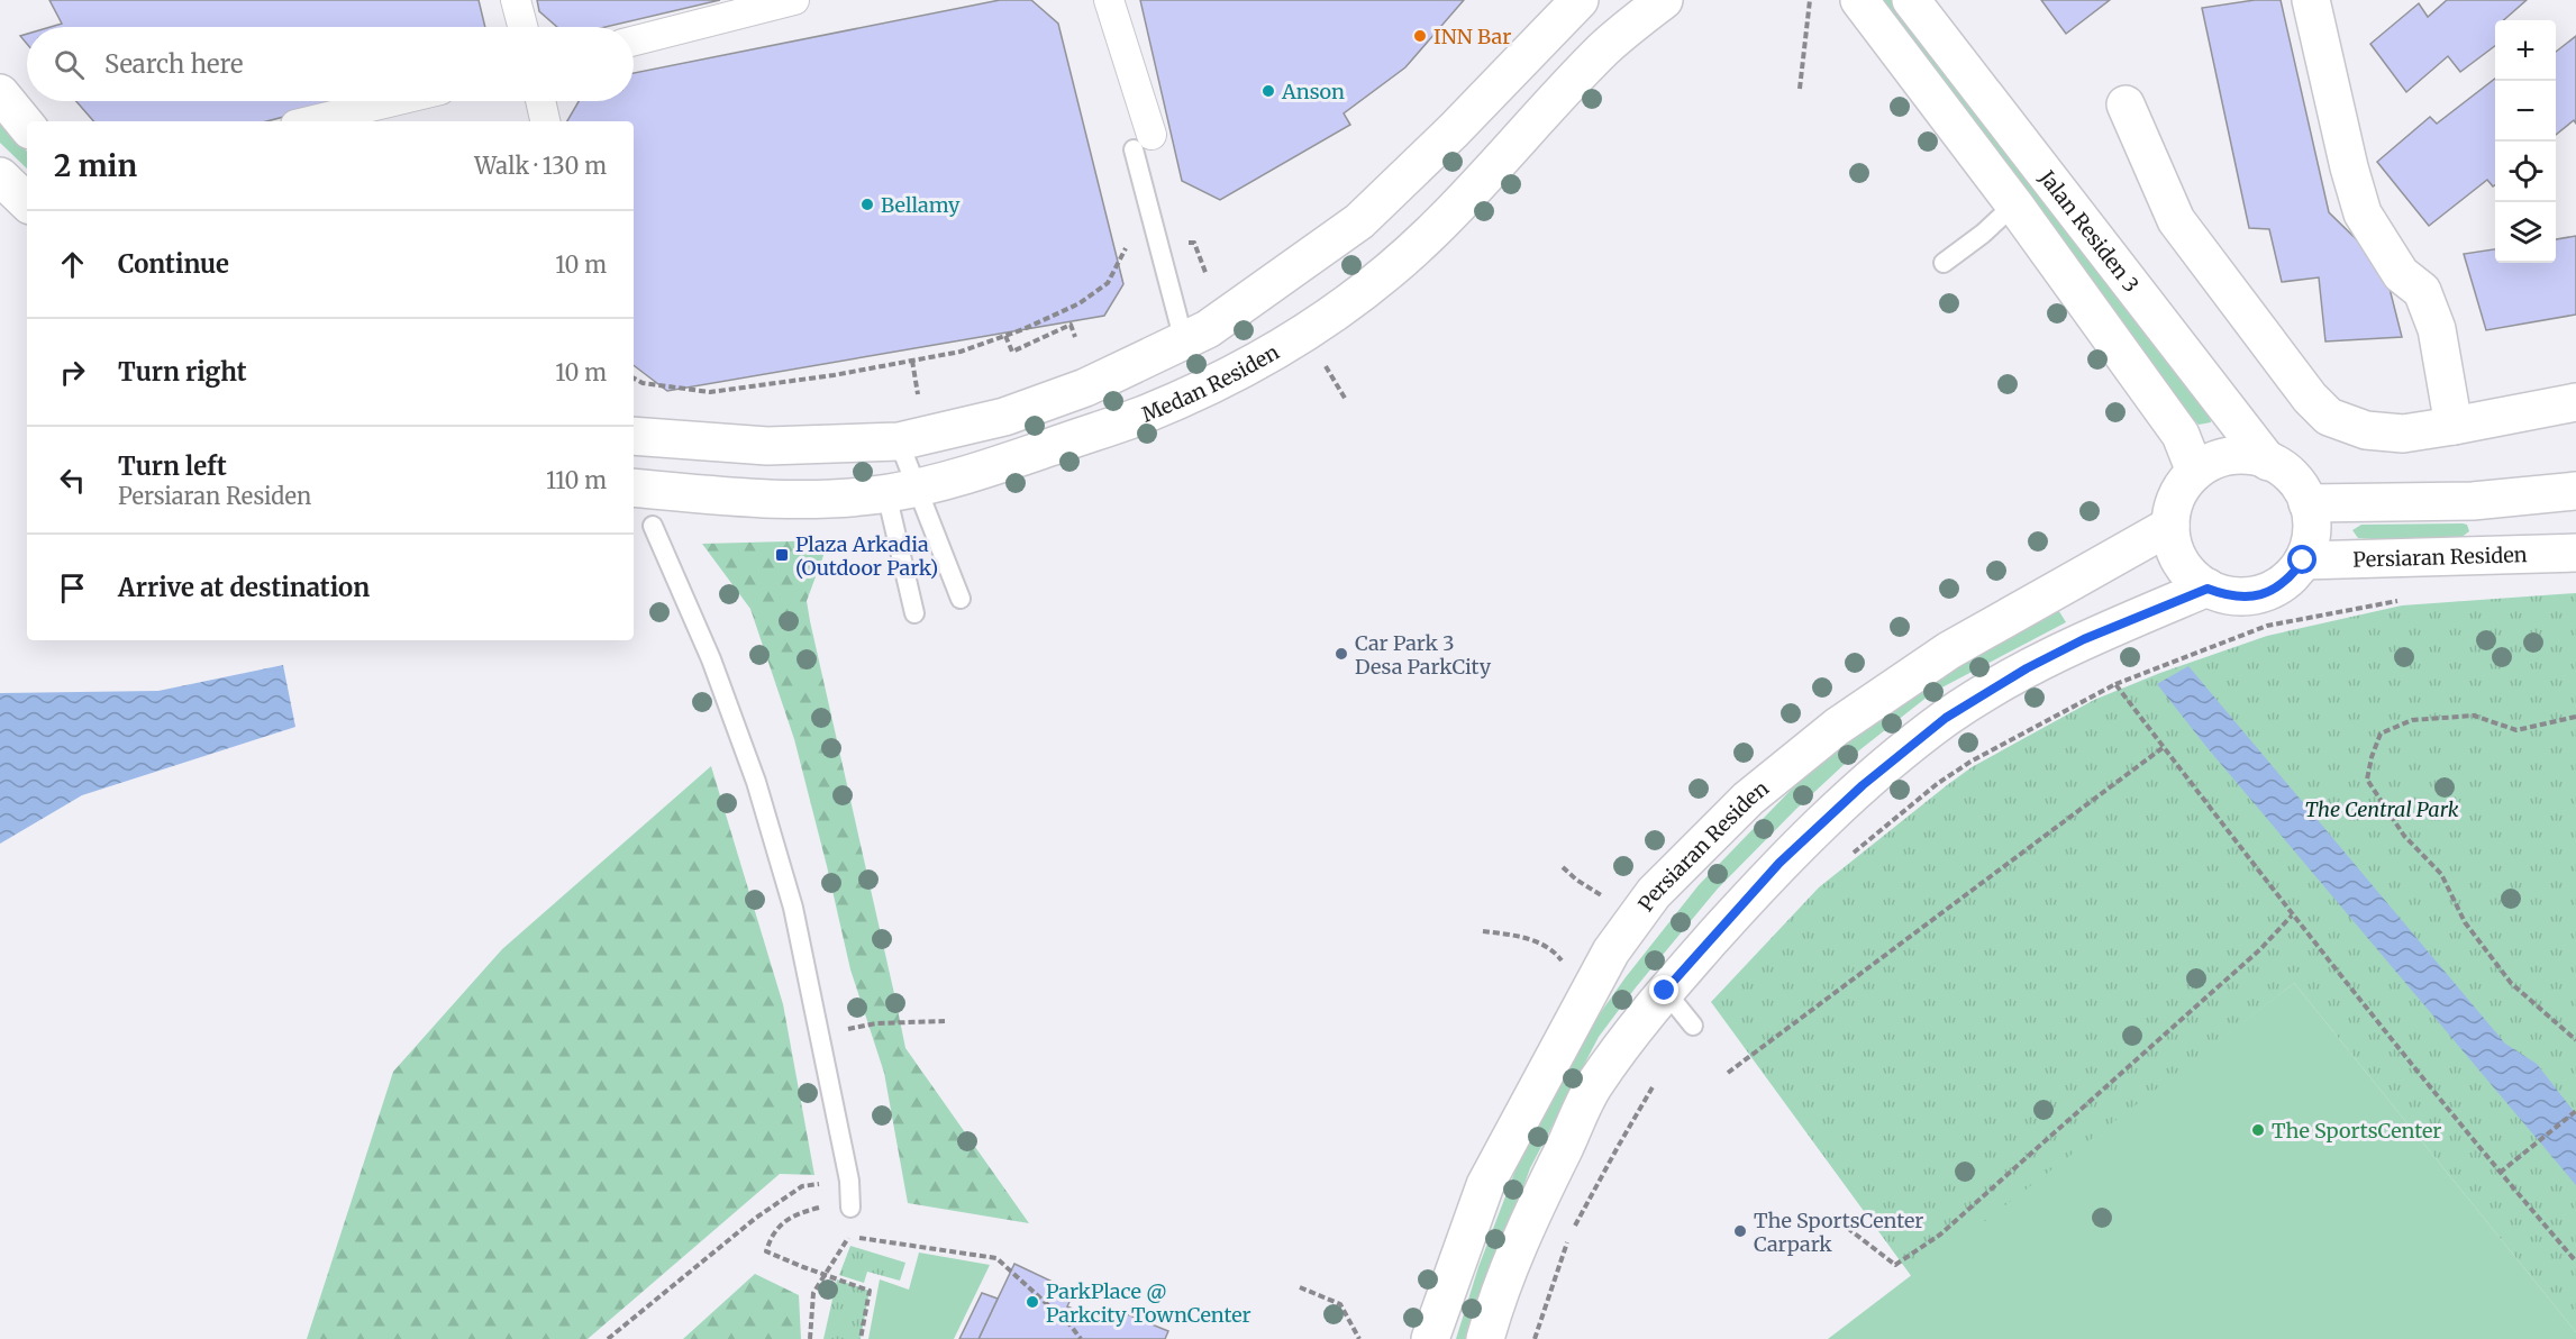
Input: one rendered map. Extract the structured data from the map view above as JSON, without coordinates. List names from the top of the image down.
{
  "streets": {
    "street": ["Jalan Residen 3", "Medan Residen", "Persiaran Residen"]
  },
  "crossings": [
    ["Jalan Residen 3", "Persiaran Residen"]
  ],
  "parks": ["The Central Park"],
  "places": {
    "other": [
      "INN Bar",
      "Anson",
      "Bellamy",
      "Car Park 3 Desa ParkCity",
      "The SportsCenter",
      "The SportsCenter Carpark",
      "ParkPlace @ Parkcity TownCenter"
    ],
    "transit": ["Plaza Arkadia (Outdoor Park)"]
  },
  "page": {
    "map_buttons": ["+", "−"],
    "search": "Search here",
    "heading": ["2 min", "Walk · 130 m"],
    "list": [
      ["Continue", "10 m"],
      ["Turn right", "10 m"],
      ["Turn left", "Persiaran Residen", "110 m"],
      "Arrive at destination"
    ]
  }
}
